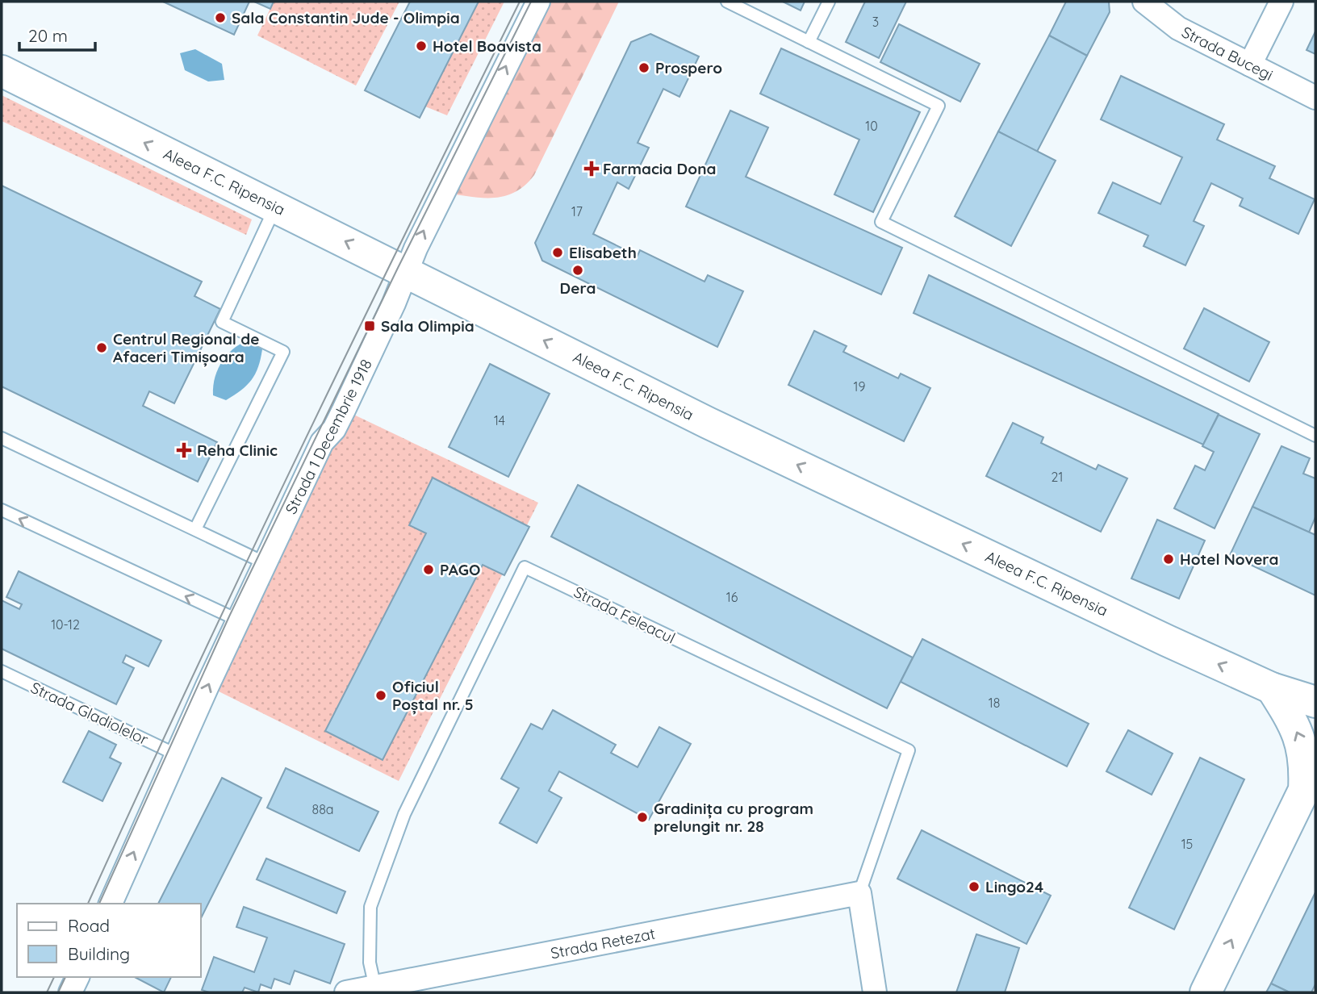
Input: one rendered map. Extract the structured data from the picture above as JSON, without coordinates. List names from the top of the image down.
{
  "streets": {
    "main road": ["Aleea F.C. Ripensia"],
    "street": [
      "Strada Bucegi",
      "Strada 1 Decembrie 1918",
      "Strada Feleacul",
      "Strada Retezat"
    ],
    "lane": ["Strada Gladiolelor"]
  },
  "crossings": [
    ["Aleea F.C. Ripensia", "Strada 1 Decembrie 1918"],
    ["Strada 1 Decembrie 1918", "Strada Gladiolelor"],
    ["Strada Feleacul", "Strada Retezat"]
  ],
  "one_way": ["Aleea F.C. Ripensia", "Strada 1 Decembrie 1918"],
  "places": {
    "other": [
      "Sala Constantin Jude - Olimpia",
      "Hotel Boavista",
      "Prospero",
      "Elisabeth",
      "Dera",
      "Centrul Regional de Afaceri Timișoara",
      "Hotel Novera",
      "PAGO",
      "Oficiul Poștal nr. 5",
      "Gradinița cu program prelungit nr. 28",
      "Lingo24"
    ],
    "health": ["Farmacia Dona", "Reha Clinic"],
    "transit": ["Sala Olimpia"]
  },
  "house_numbers": [
    "3",
    "10",
    "17",
    "19",
    "14",
    "21",
    "16",
    "10-12",
    "18",
    "88a",
    "15"
  ],
  "legend": ["Road", "Building"],
  "scale_bar": "20 m"
}
